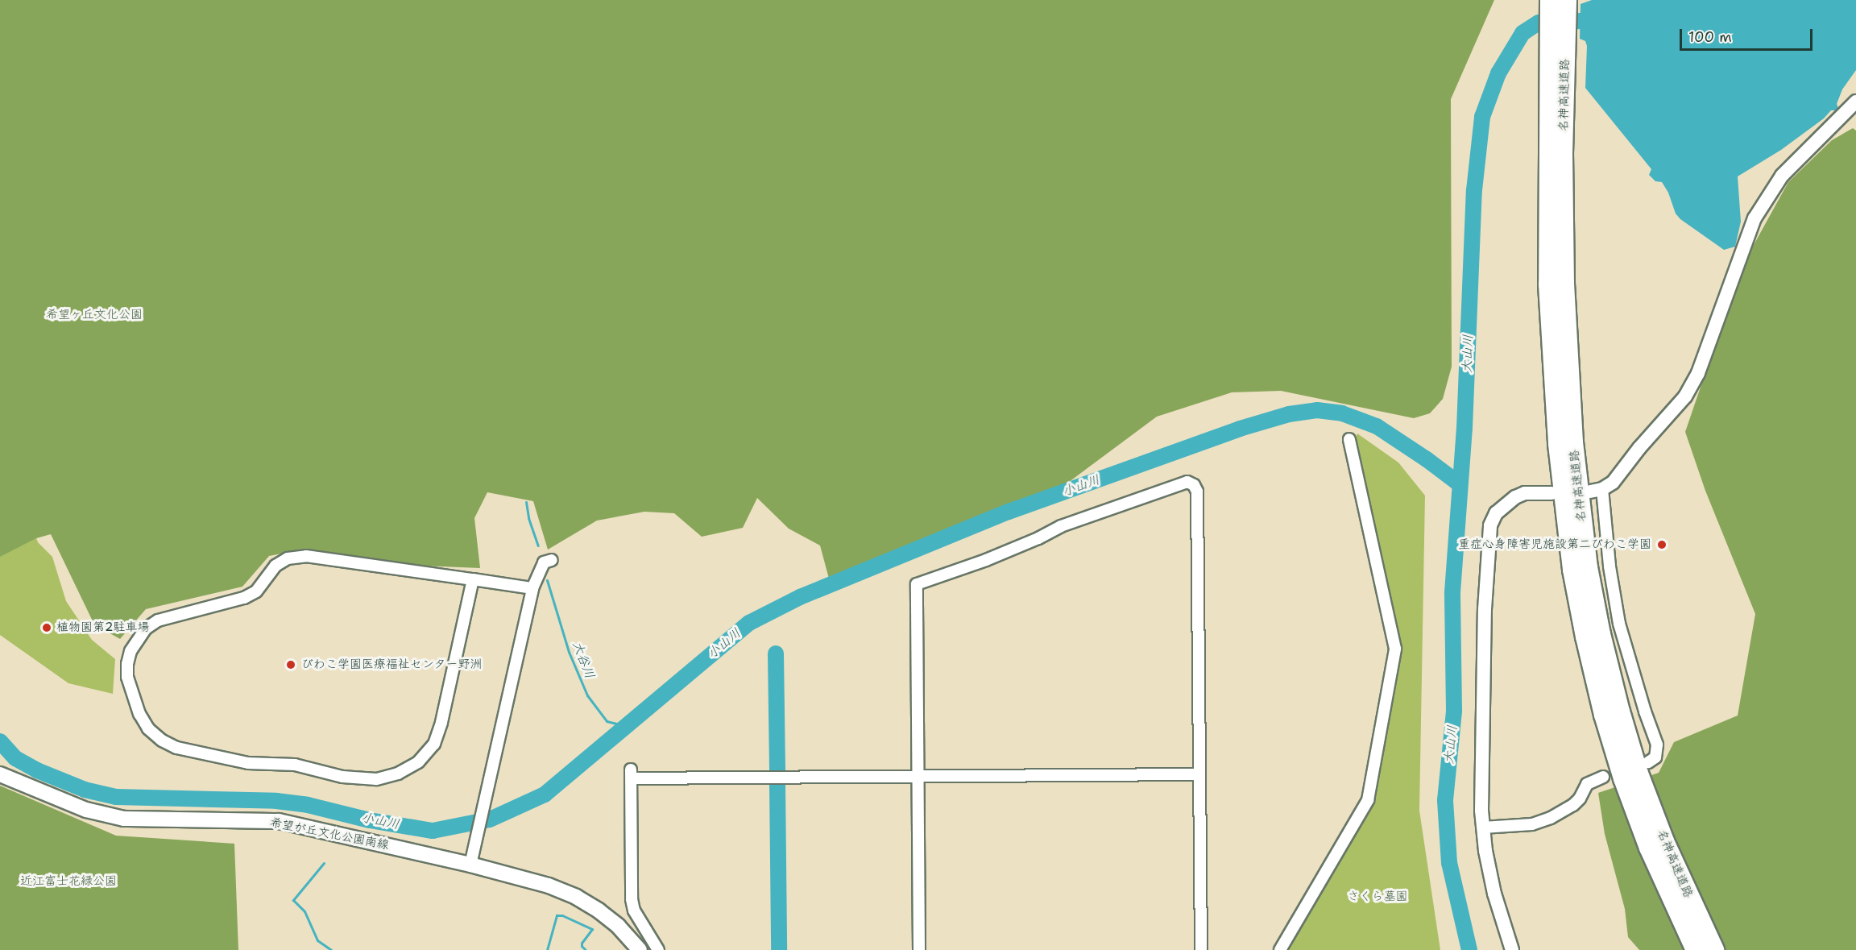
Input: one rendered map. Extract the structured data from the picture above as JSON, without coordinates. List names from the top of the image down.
{
  "streets": {
    "highway": ["名神高速道路"],
    "main road": ["希望が丘文化公園南線"]
  },
  "water": ["大山川", "小山川", "大谷川"],
  "parks": ["希望ヶ丘文化公園", "近江富士花緑公園", "さくら墓園"],
  "places": ["重症心身障害児施設第二びわこ学園", "植物園第2駐車場", "びわこ学園医療福祉センター野洲"],
  "scale_bar": "100 m"
}
